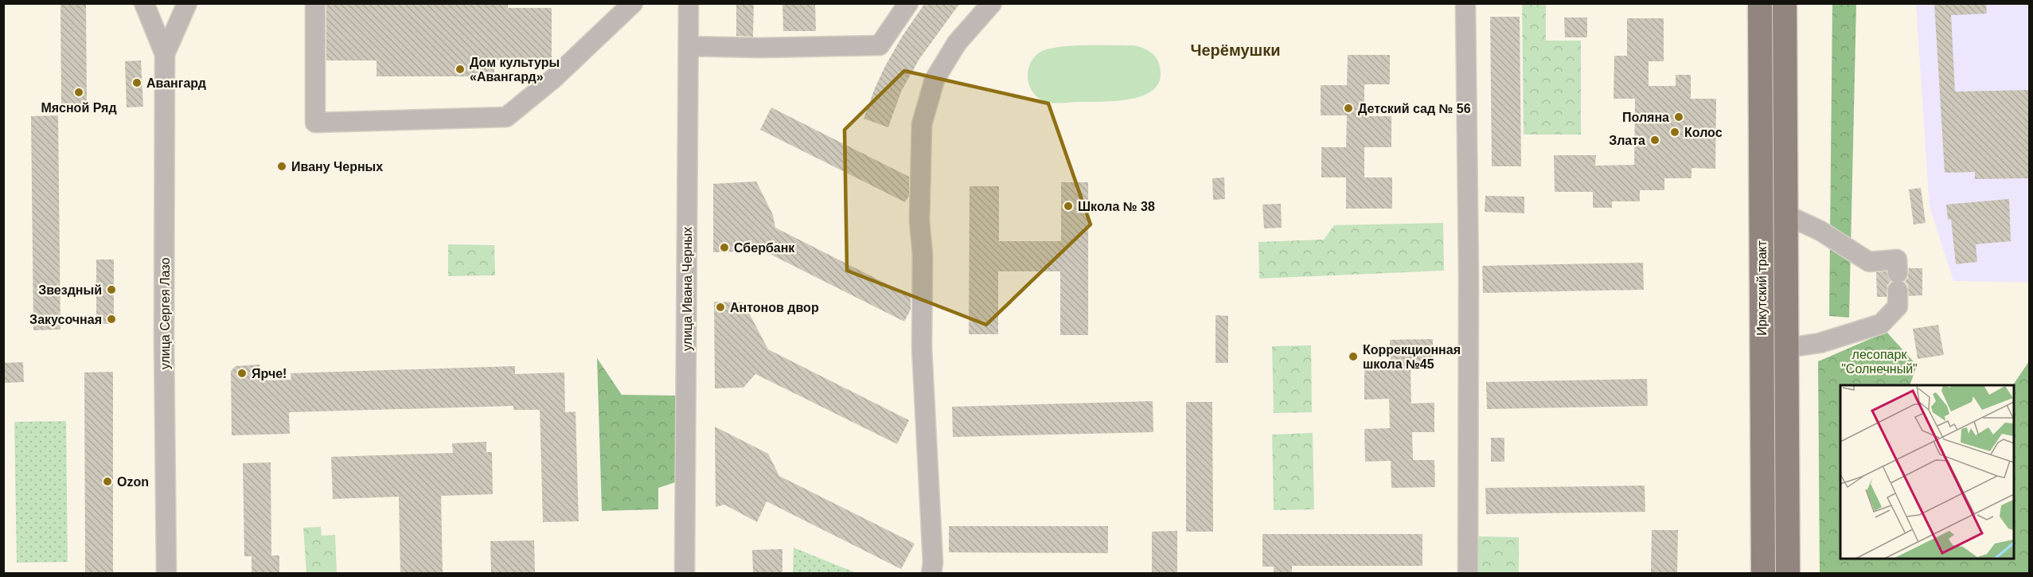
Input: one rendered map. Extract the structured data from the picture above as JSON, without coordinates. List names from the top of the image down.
{
  "streets": {
    "main road": ["Иркутский тракт"],
    "street": ["улица Ивана Черных", "улица Сергея Лазо"]
  },
  "districts": ["Черёмушки"],
  "parks": ["лесопарк \"Солнечный\""],
  "places": [
    "Дом культуры «Авангард»",
    "Авангард",
    "Мясной Ряд",
    "Детский сад № 56",
    "Поляна",
    "Колос",
    "Злата",
    "Ивану Черных",
    "Школа № 38",
    "Сбербанк",
    "Звездный",
    "Антонов двор",
    "Закусочная",
    "Коррекционная школа №45",
    "Ярче!",
    "Ozon"
  ]
}
